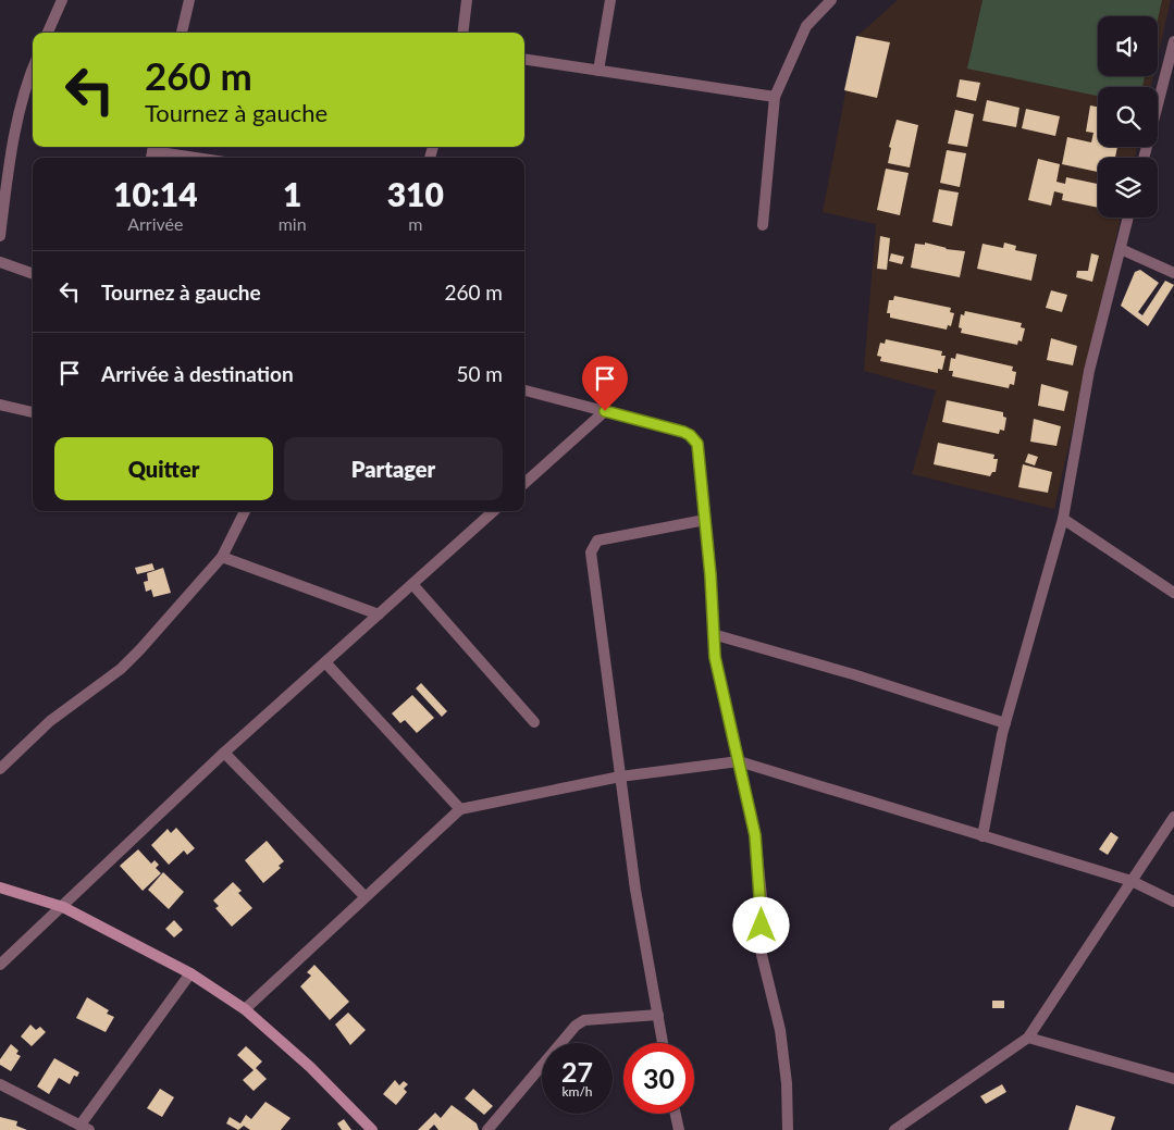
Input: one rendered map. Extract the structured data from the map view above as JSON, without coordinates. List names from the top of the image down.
{
  "page": {
    "turn": ["260 m", "Tournez à gauche"],
    "eta": [
      "10:14",
      "Arrivée",
      "1",
      "min",
      "310",
      "m"
    ],
    "list": [
      {
        "name": "Tournez à gauche",
        "value": "260 m"
      },
      {
        "name": "Arrivée à destination",
        "value": "50 m"
      }
    ],
    "buttons": ["Quitter", "Partager"],
    "speed": "27 km/h",
    "limit": "30"
  }
}
